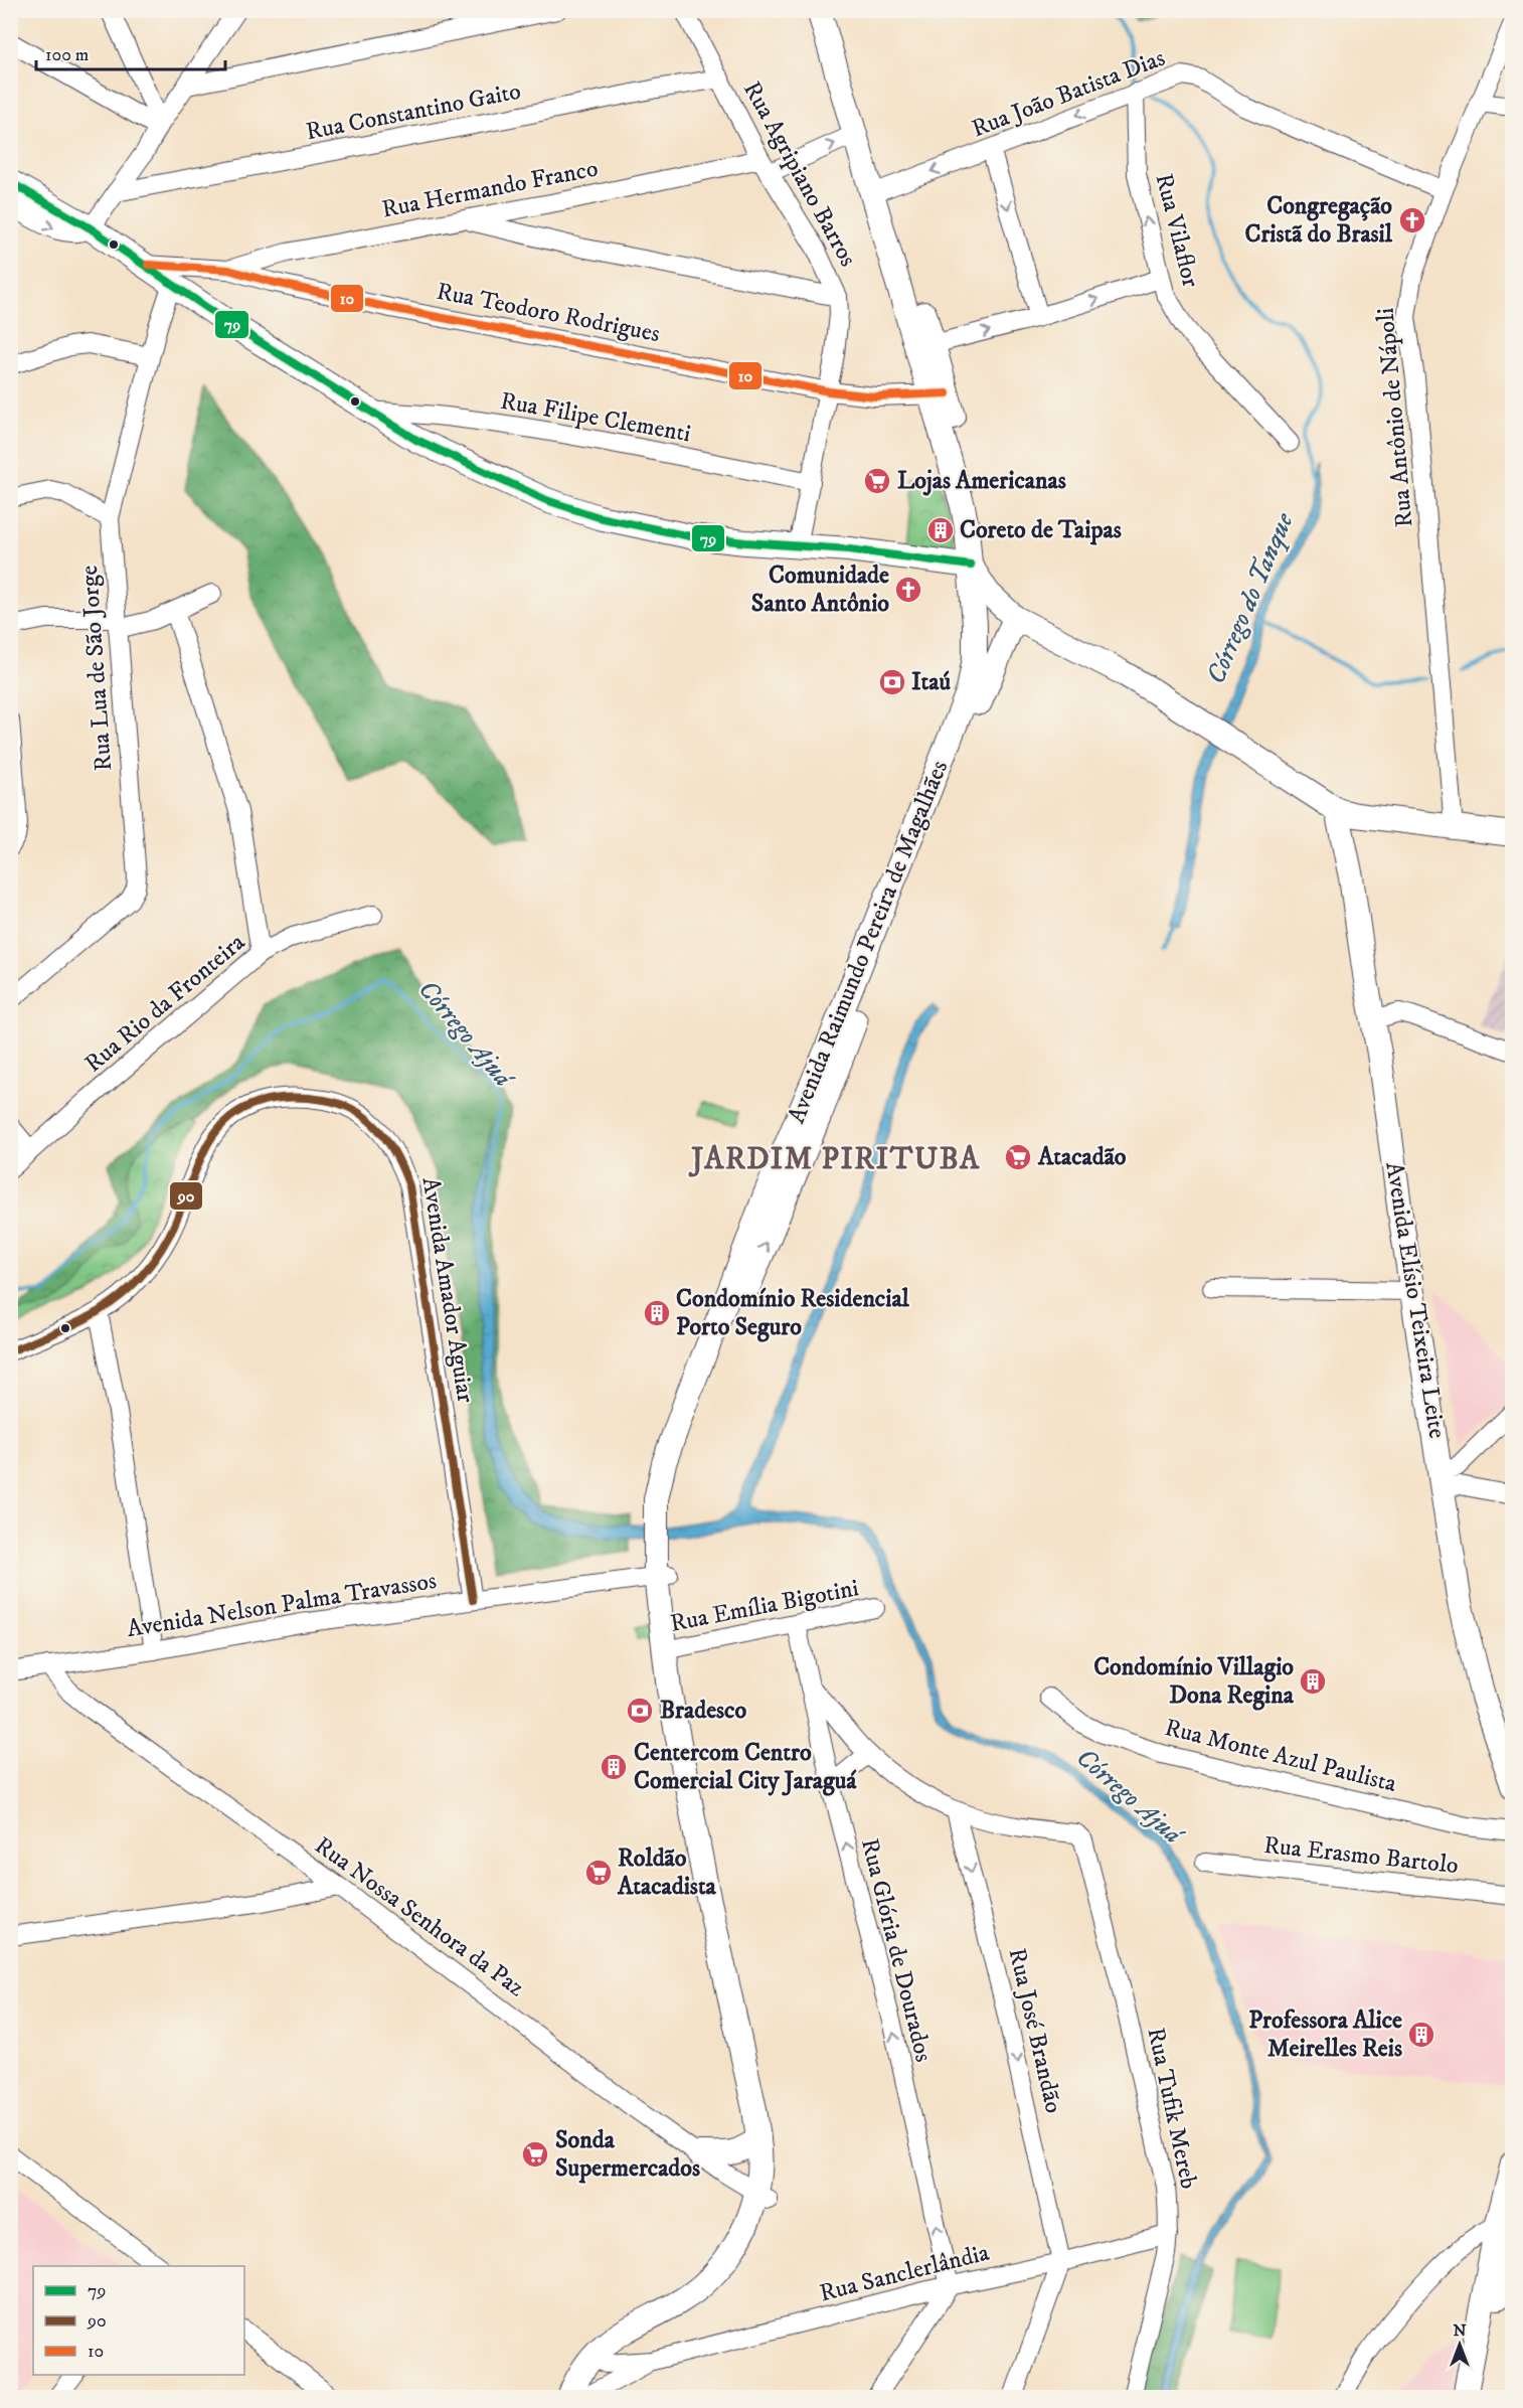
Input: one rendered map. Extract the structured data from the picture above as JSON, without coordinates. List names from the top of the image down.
{
  "streets": {
    "main road": ["Avenida Raimundo Pereira de Magalhães", "Avenida Elísio Teixeira Leite"],
    "street": [
      "Rua João Batista Dias",
      "Rua Constantino Gaito",
      "Rua Agripiano Barros",
      "Rua Hermando Franco",
      "Rua Vilaflor",
      "Rua Teodoro Rodrigues",
      "Rua Filipe Clementi",
      "Rua Antônio de Nápoli",
      "Rua Lua de São Jorge",
      "Rua Rio da Fronteira",
      "Avenida Amador Aguiar",
      "Avenida Nelson Palma Travassos",
      "Rua Emília Bigotini",
      "Rua Monte Azul Paulista",
      "Rua Erasmo Bartolo",
      "Rua Nossa Senhora da Paz",
      "Rua Glória de Dourados",
      "Rua José Brandão",
      "Rua Tufik Mereb",
      "Rua Sanclerlândia"
    ]
  },
  "crossings": [
    ["Rua João Batista Dias", "Rua Vilaflor"],
    ["Rua João Batista Dias", "Rua Antônio de Nápoli"],
    ["Rua João Batista Dias", "Avenida Raimundo Pereira de Magalhães"],
    ["Rua Constantino Gaito", "Rua Agripiano Barros"],
    ["Rua Agripiano Barros", "Rua Hermando Franco"],
    ["Rua Agripiano Barros", "Rua Teodoro Rodrigues"],
    ["Rua Agripiano Barros", "Rua Filipe Clementi"],
    ["Rua Hermando Franco", "Rua Teodoro Rodrigues"],
    ["Rua Hermando Franco", "Avenida Raimundo Pereira de Magalhães"],
    ["Rua Teodoro Rodrigues", "Avenida Raimundo Pereira de Magalhães"],
    ["Avenida Raimundo Pereira de Magalhães", "Avenida Nelson Palma Travassos"],
    ["Avenida Raimundo Pereira de Magalhães", "Rua Emília Bigotini"],
    ["Avenida Raimundo Pereira de Magalhães", "Rua Nossa Senhora da Paz"],
    ["Avenida Raimundo Pereira de Magalhães", "Rua Sanclerlândia"],
    ["Avenida Amador Aguiar", "Avenida Nelson Palma Travassos"],
    ["Avenida Nelson Palma Travassos", "Rua Nossa Senhora da Paz"],
    ["Rua Emília Bigotini", "Rua Glória de Dourados"],
    ["Rua Glória de Dourados", "Rua Sanclerlândia"],
    ["Rua José Brandão", "Rua Tufik Mereb"],
    ["Rua José Brandão", "Rua Sanclerlândia"],
    ["Rua Tufik Mereb", "Rua Sanclerlândia"]
  ],
  "one_way": ["Rua João Batista Dias", "Rua Glória de Dourados", "Rua José Brandão"],
  "districts": ["JARDIM PIRITUBA"],
  "water": ["Córrego do Tanque", "Córrego Ajuá"],
  "places": {
    "church": ["Congregação Cristã do Brasil", "Comunidade Santo Antônio"],
    "supermarket": [
      "Lojas Americanas",
      "Atacadão",
      "Roldão Atacadista",
      "Sonda Supermercados"
    ],
    "building": [
      "Coreto de Taipas",
      "Condomínio Residencial Porto Seguro",
      "Condomínio Villagio Dona Regina",
      "Centercom Centro Comercial City Jaraguá",
      "Professora Alice Meirelles Reis"
    ],
    "bank": ["Itaú", "Bradesco"]
  },
  "lines": ["transit line 79", "transit line 10", "transit line 90"],
  "legend": ["79", "90", "10"],
  "scale_bar": "100 m",
  "north": "top"
}
